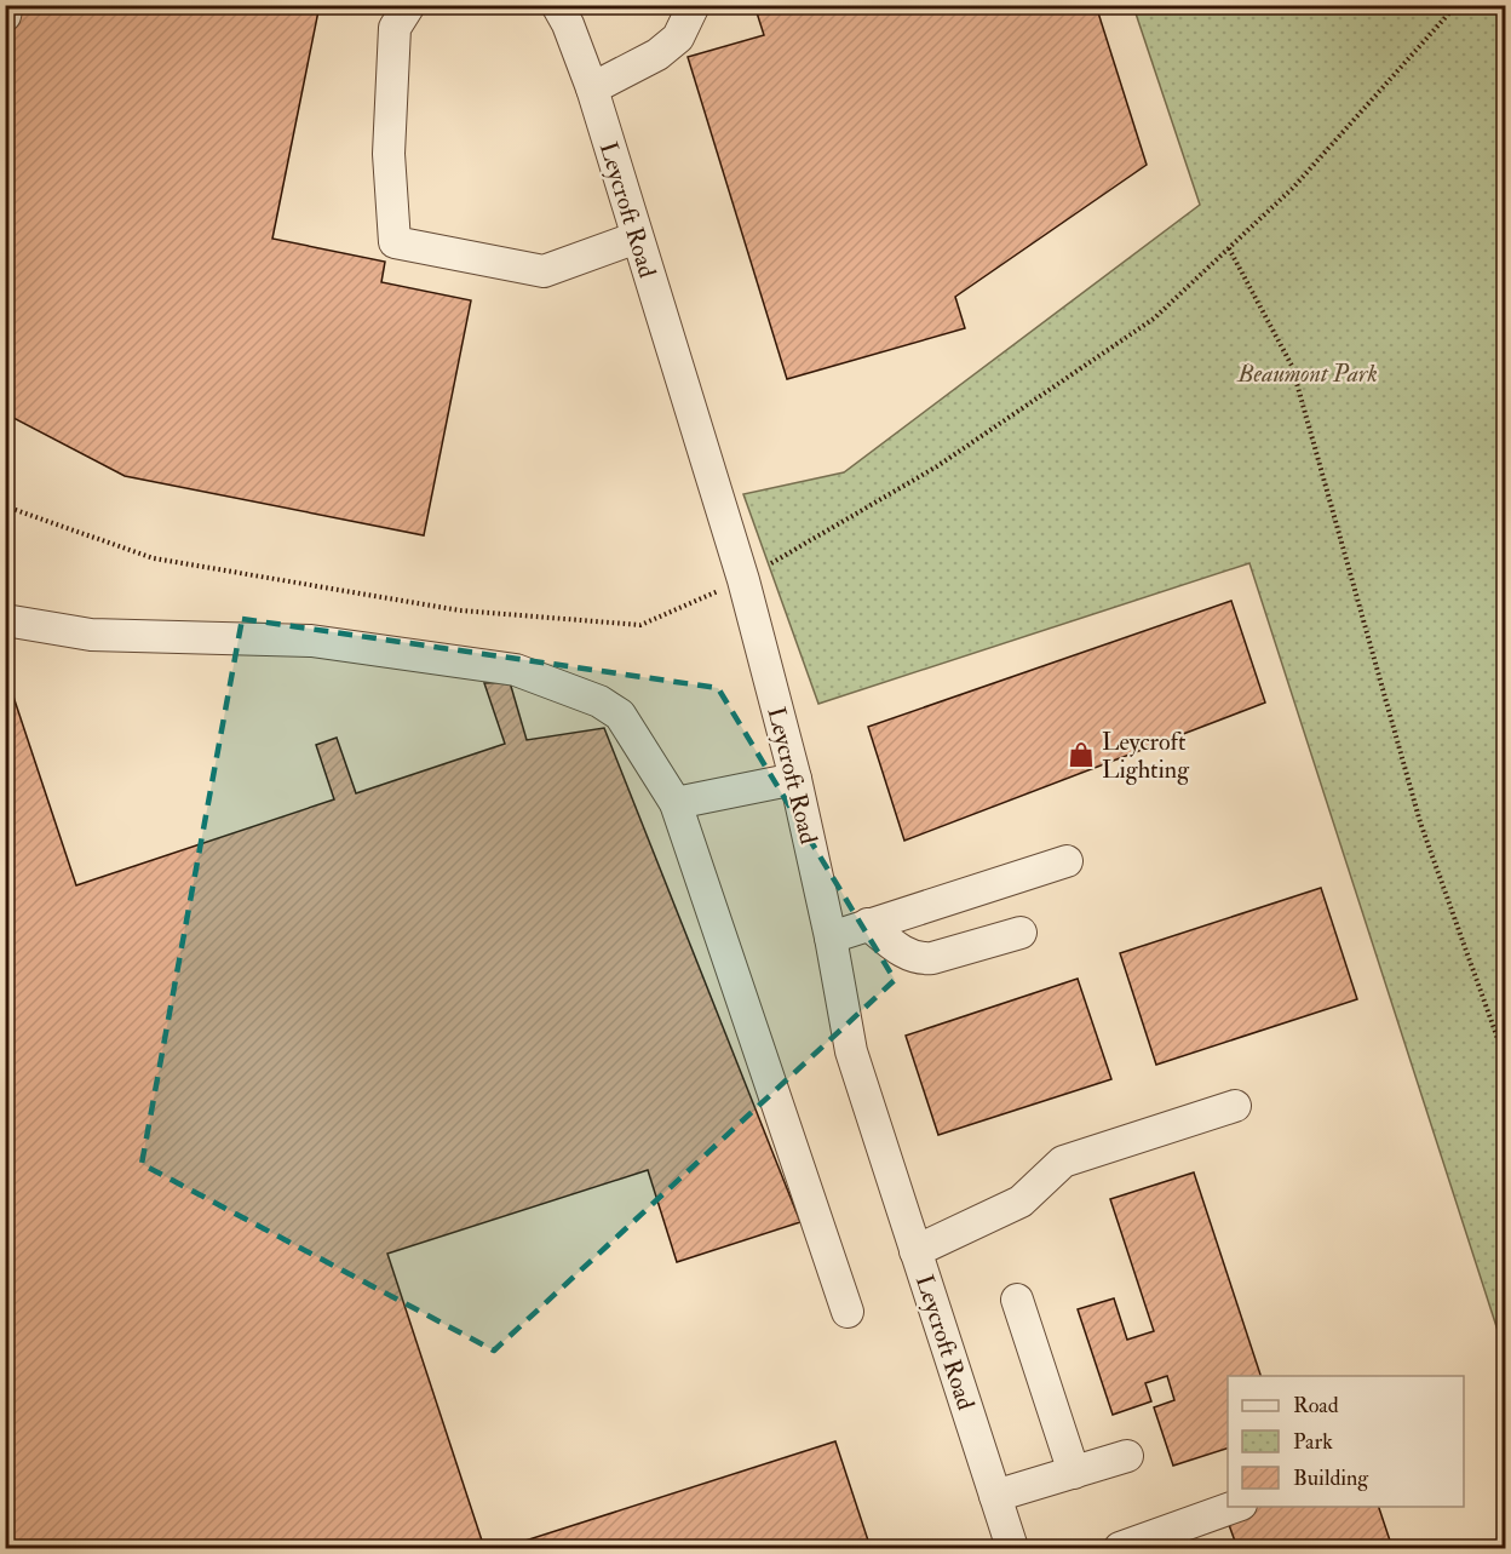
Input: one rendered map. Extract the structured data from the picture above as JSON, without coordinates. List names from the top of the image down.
{
  "streets": {
    "street": ["Leycroft Road"]
  },
  "parks": ["Beaumont Park"],
  "places": {
    "shop": ["Leycroft Lighting"]
  },
  "legend": ["Road", "Park", "Building"]
}
